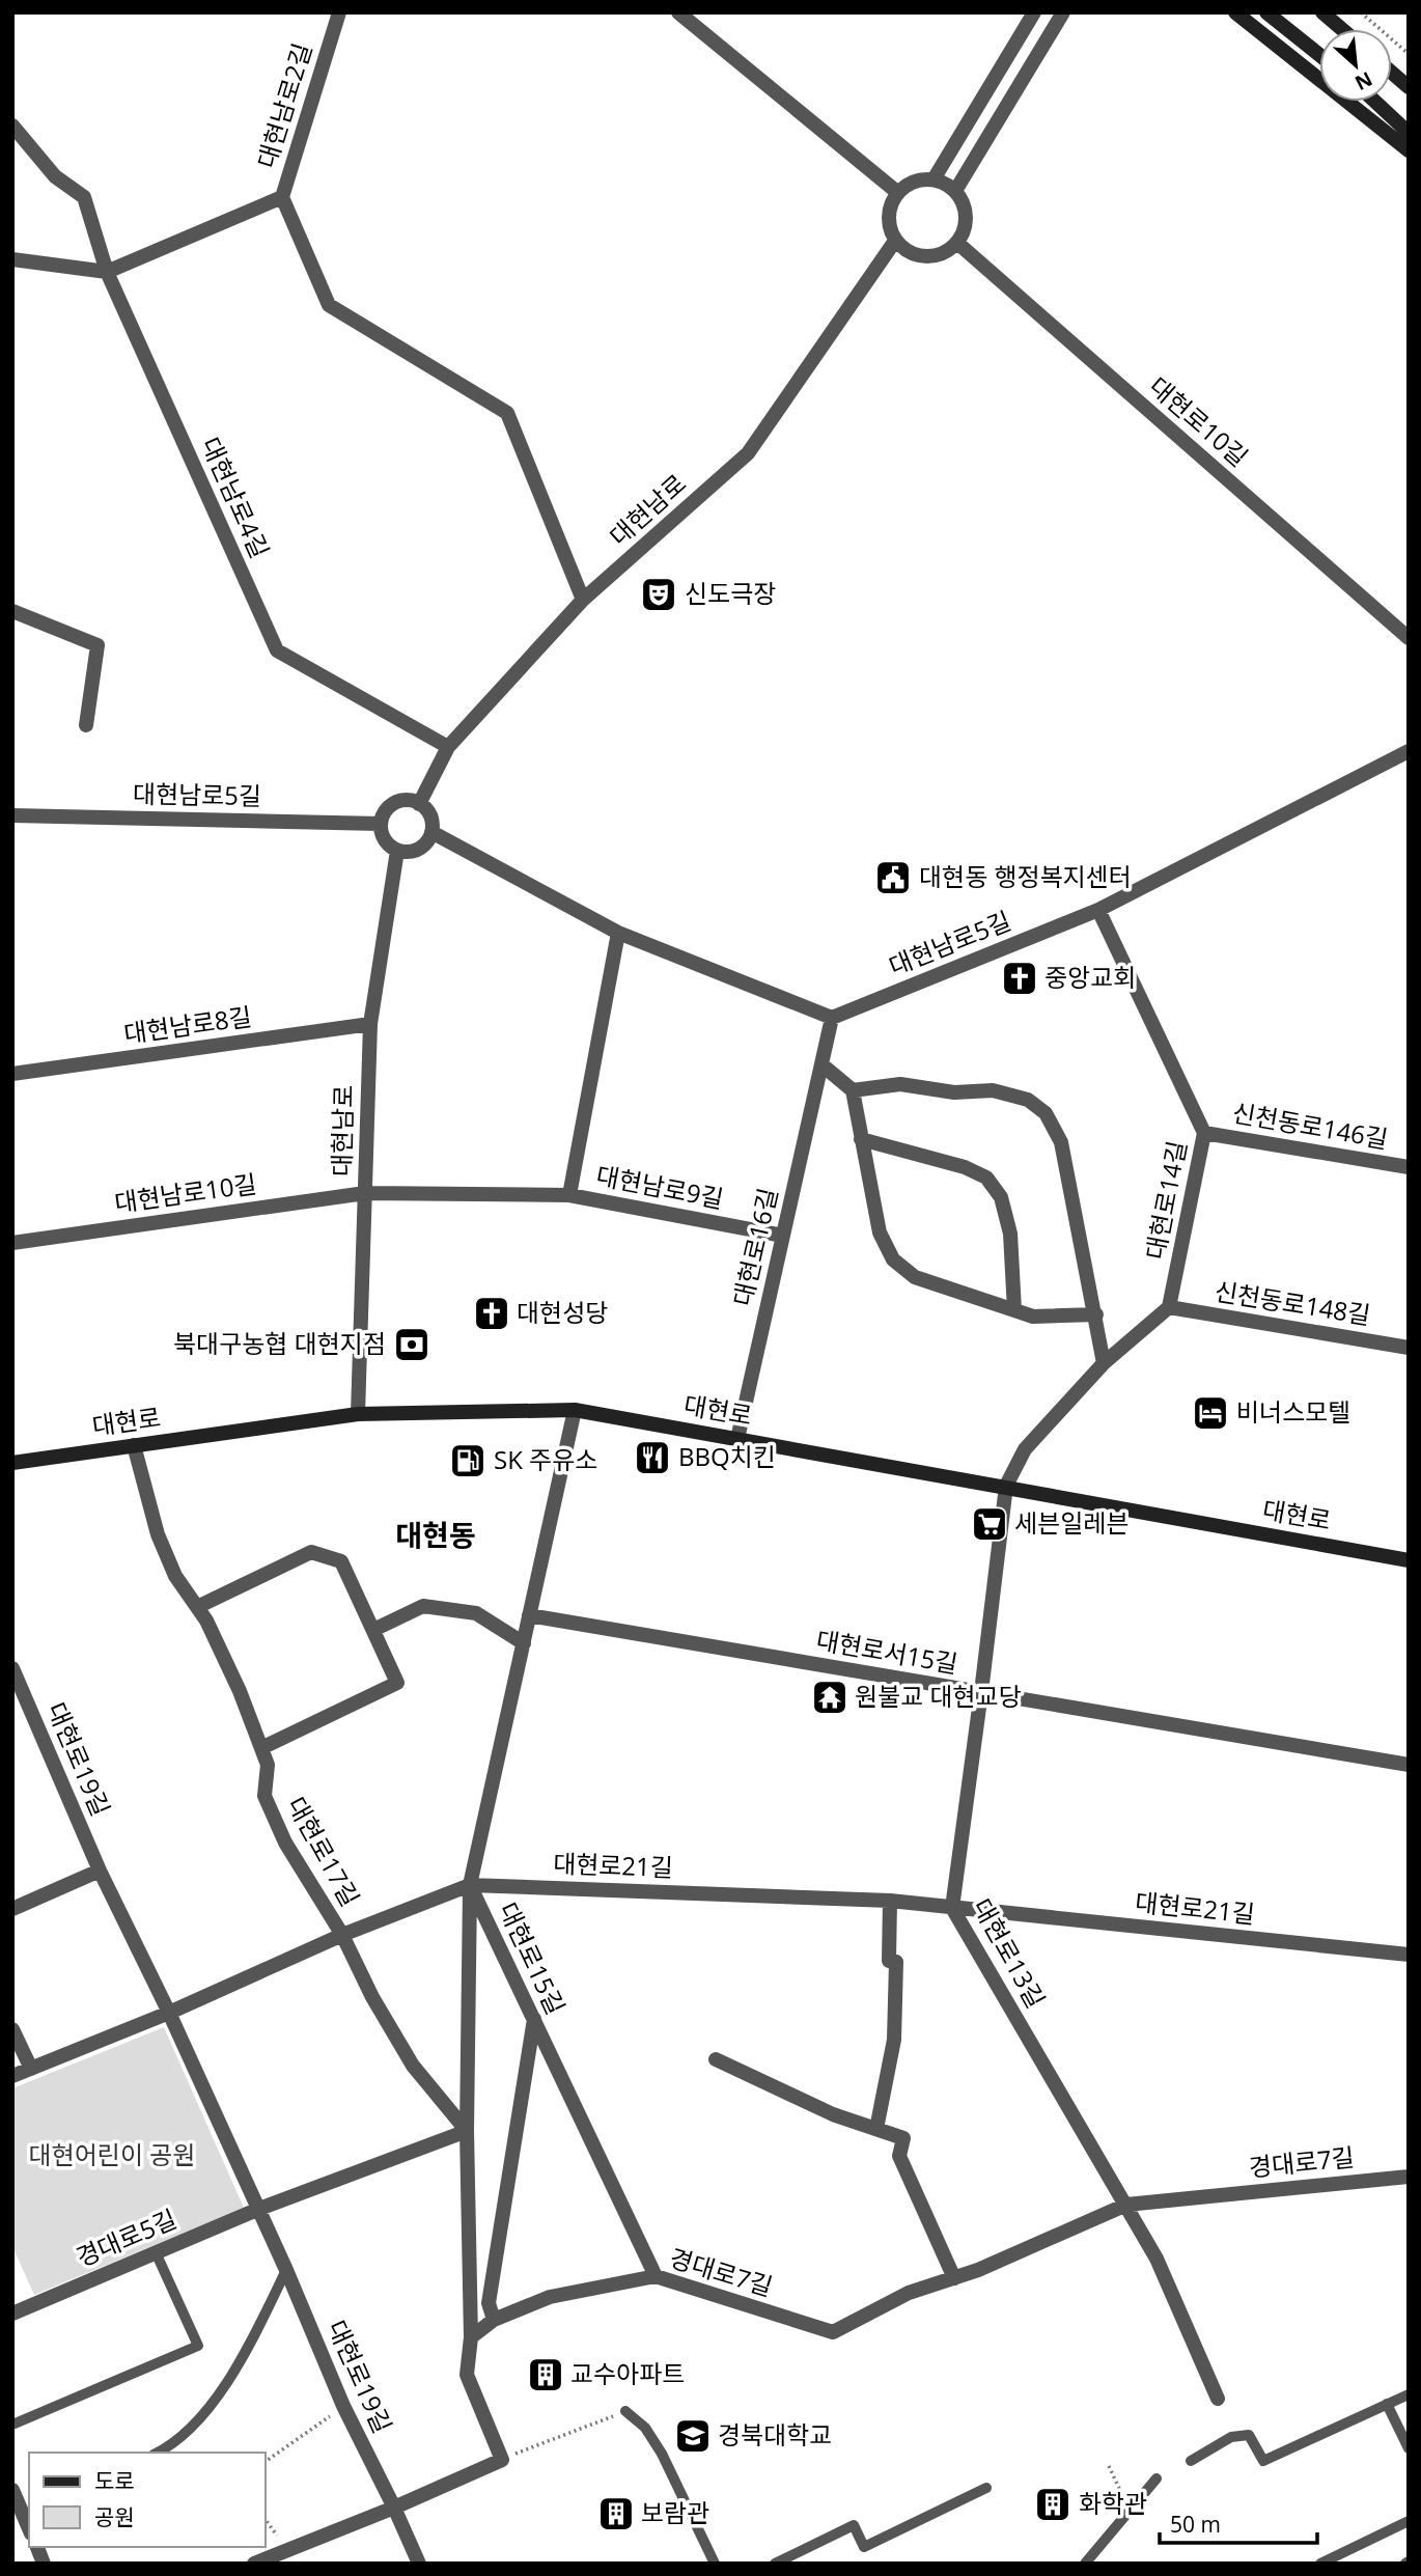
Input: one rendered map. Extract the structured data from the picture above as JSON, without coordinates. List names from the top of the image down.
{
  "streets": {
    "main road": ["대현로"],
    "street": [
      "대현남로2길",
      "대현로10길",
      "대현남로4길",
      "대현남로",
      "대현남로5길",
      "대현남로8길",
      "신천동로146길",
      "대현남로9길",
      "대현남로10길",
      "대현로14길",
      "대현로16길",
      "신천동로148길",
      "대현로서15길",
      "대현로19길",
      "대현로17길",
      "대현로21길",
      "대현로13길",
      "대현로15길",
      "경대로7길",
      "경대로5길"
    ]
  },
  "crossings": [
    ["대현남로2길", "대현남로4길"],
    ["대현로10길", "대현남로"],
    ["대현남로4길", "대현남로"],
    ["대현남로", "대현남로5길"],
    ["대현남로", "대현남로8길"],
    ["대현남로", "대현남로9길"],
    ["대현남로", "대현남로10길"],
    ["대현남로", "대현로"],
    ["대현남로5길", "대현로14길"],
    ["대현남로5길", "대현로16길"],
    ["신천동로146길", "대현로14길"],
    ["대현남로9길", "대현남로10길"],
    ["대현남로9길", "대현로16길"],
    ["대현로14길", "신천동로148길"],
    ["대현로16길", "대현로"],
    ["대현로", "대현로17길"],
    ["대현로", "대현로13길"],
    ["대현로", "대현로15길"],
    ["대현로서15길", "대현로13길"],
    ["대현로서15길", "대현로15길"],
    ["대현로19길", "대현로21길"],
    ["대현로19길", "경대로5길"],
    ["대현로17길", "대현로21길"],
    ["대현로21길", "대현로13길"],
    ["대현로21길", "대현로15길"],
    ["대현로13길", "경대로7길"],
    ["대현로15길", "경대로7길"]
  ],
  "districts": ["대현동"],
  "parks": ["대현어린이 공원"],
  "places": {
    "theatre": ["신도극장"],
    "public building": ["대현동 행정복지센터"],
    "church": ["중앙교회", "대현성당"],
    "bank": ["북대구농협 대현지점"],
    "hotel": ["비너스모텔"],
    "restaurant": ["BBQ치킨"],
    "fuel station": ["SK 주유소"],
    "supermarket": ["세븐일레븐"],
    "temple": ["원불교 대현교당"],
    "building": ["교수아파트", "화학관", "보람관"],
    "school or university": ["경북대학교"]
  },
  "legend": ["도로", "공원"],
  "scale_bar": "50 m",
  "north": "bottom right"
}
